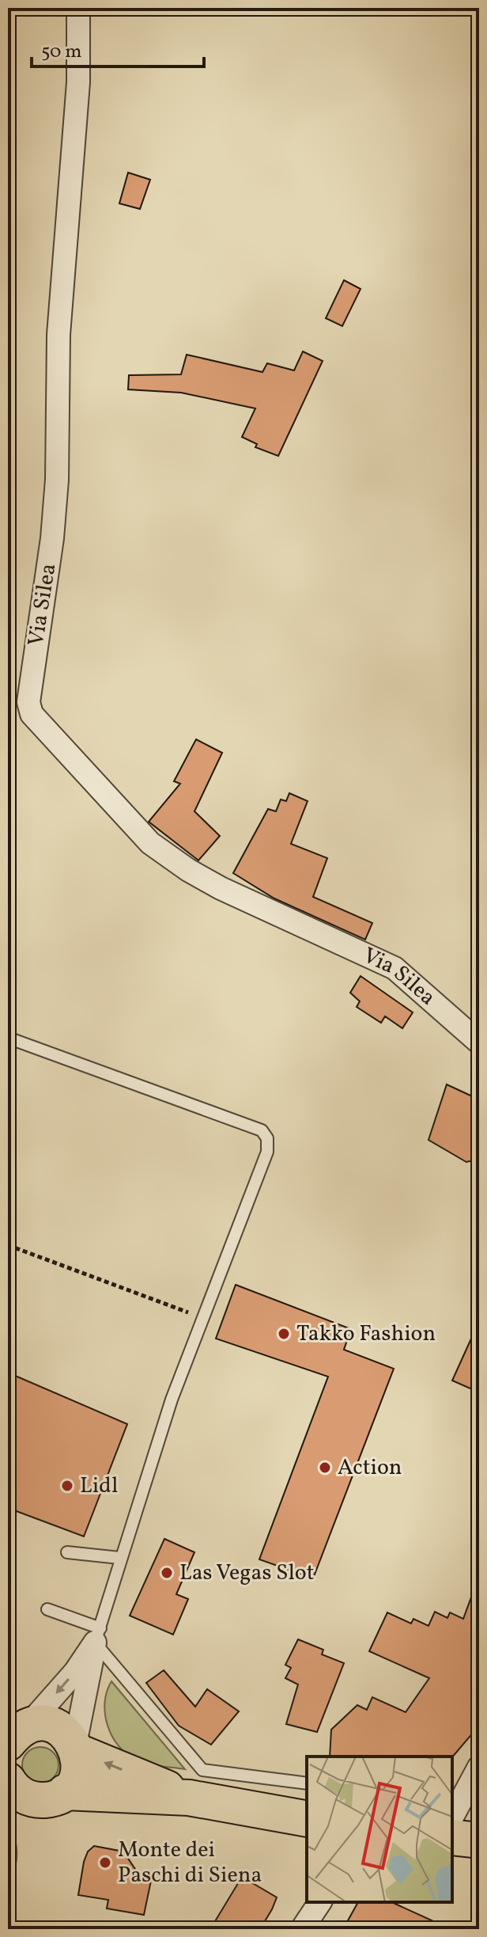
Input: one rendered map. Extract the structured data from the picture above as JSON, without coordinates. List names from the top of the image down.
{
  "streets": {
    "street": ["Via Silea"]
  },
  "places": [
    "Takko Fashion",
    "Action",
    "Lidl",
    "Las Vegas Slot",
    "Monte dei Paschi di Siena"
  ],
  "scale_bar": "50 m"
}
